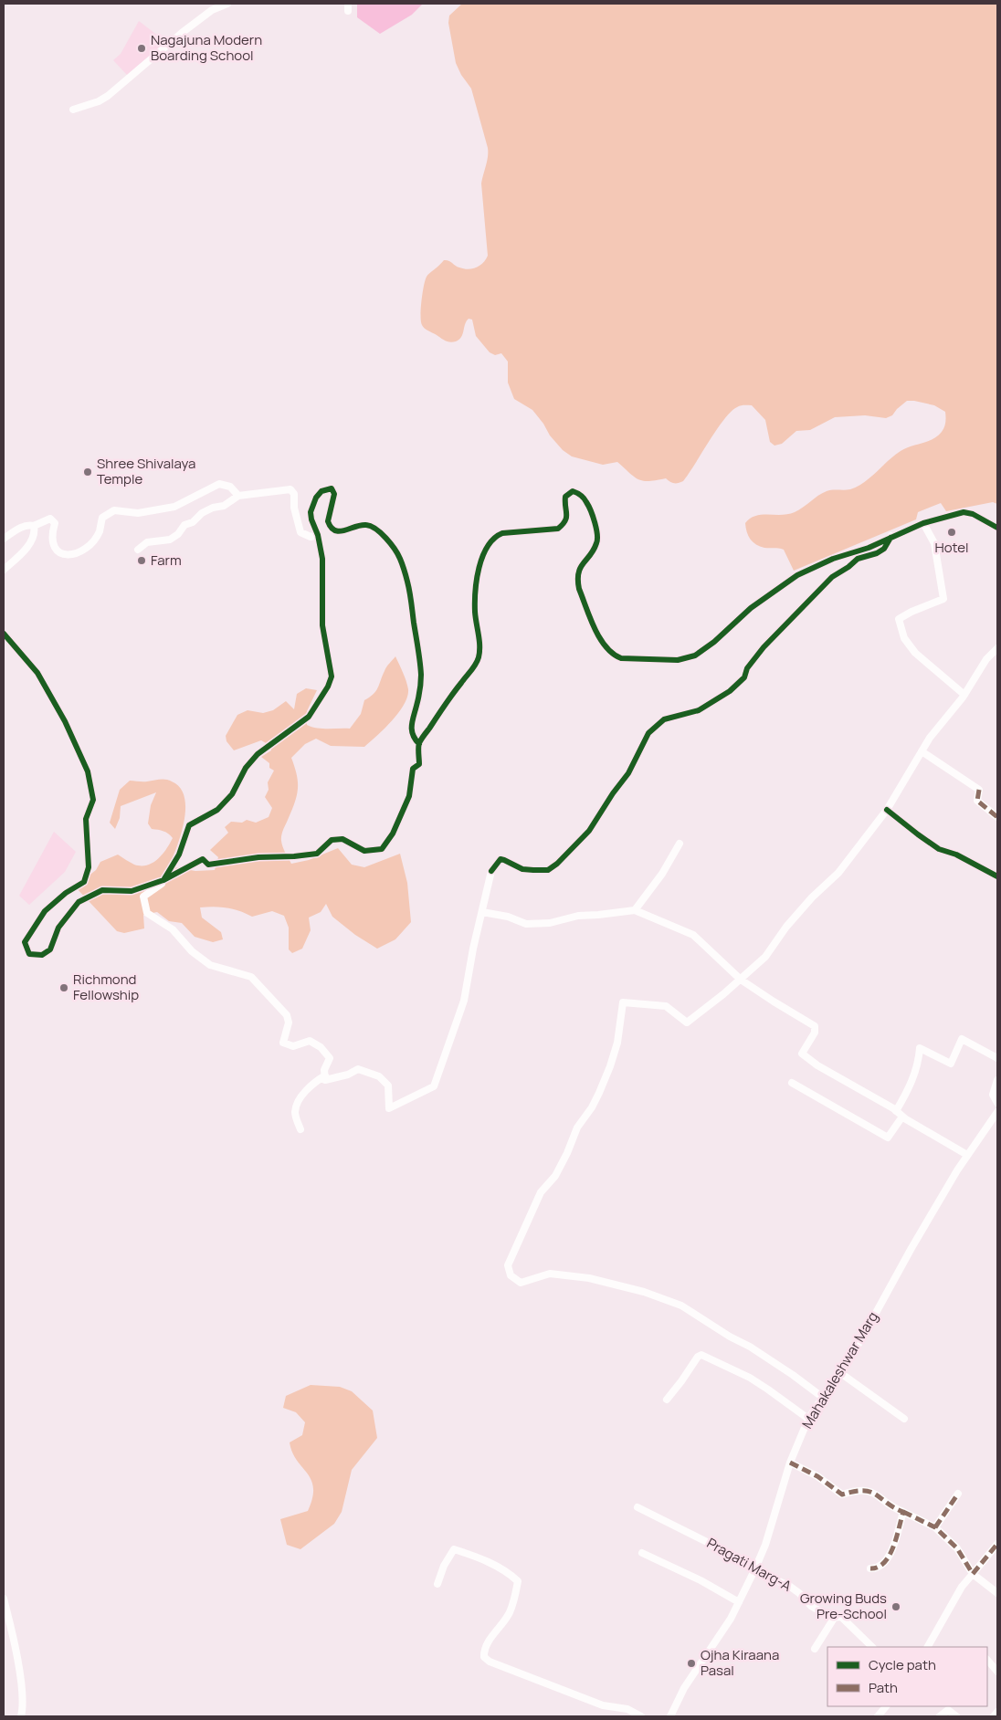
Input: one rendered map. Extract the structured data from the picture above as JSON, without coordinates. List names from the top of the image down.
{
  "streets": {
    "street": ["Mahakaleshwar Marg", "Pragati Marg-A"]
  },
  "crossings": [
    ["Mahakaleshwar Marg", "Pragati Marg-A"]
  ],
  "places": [
    "Nagajuna Modern Boarding School",
    "Shree Shivalaya Temple",
    "Hotel",
    "Farm",
    "Richmond Fellowship",
    "Growing Buds Pre-School",
    "Ojha Kiraana Pasal"
  ],
  "legend": ["Cycle path", "Path"]
}
